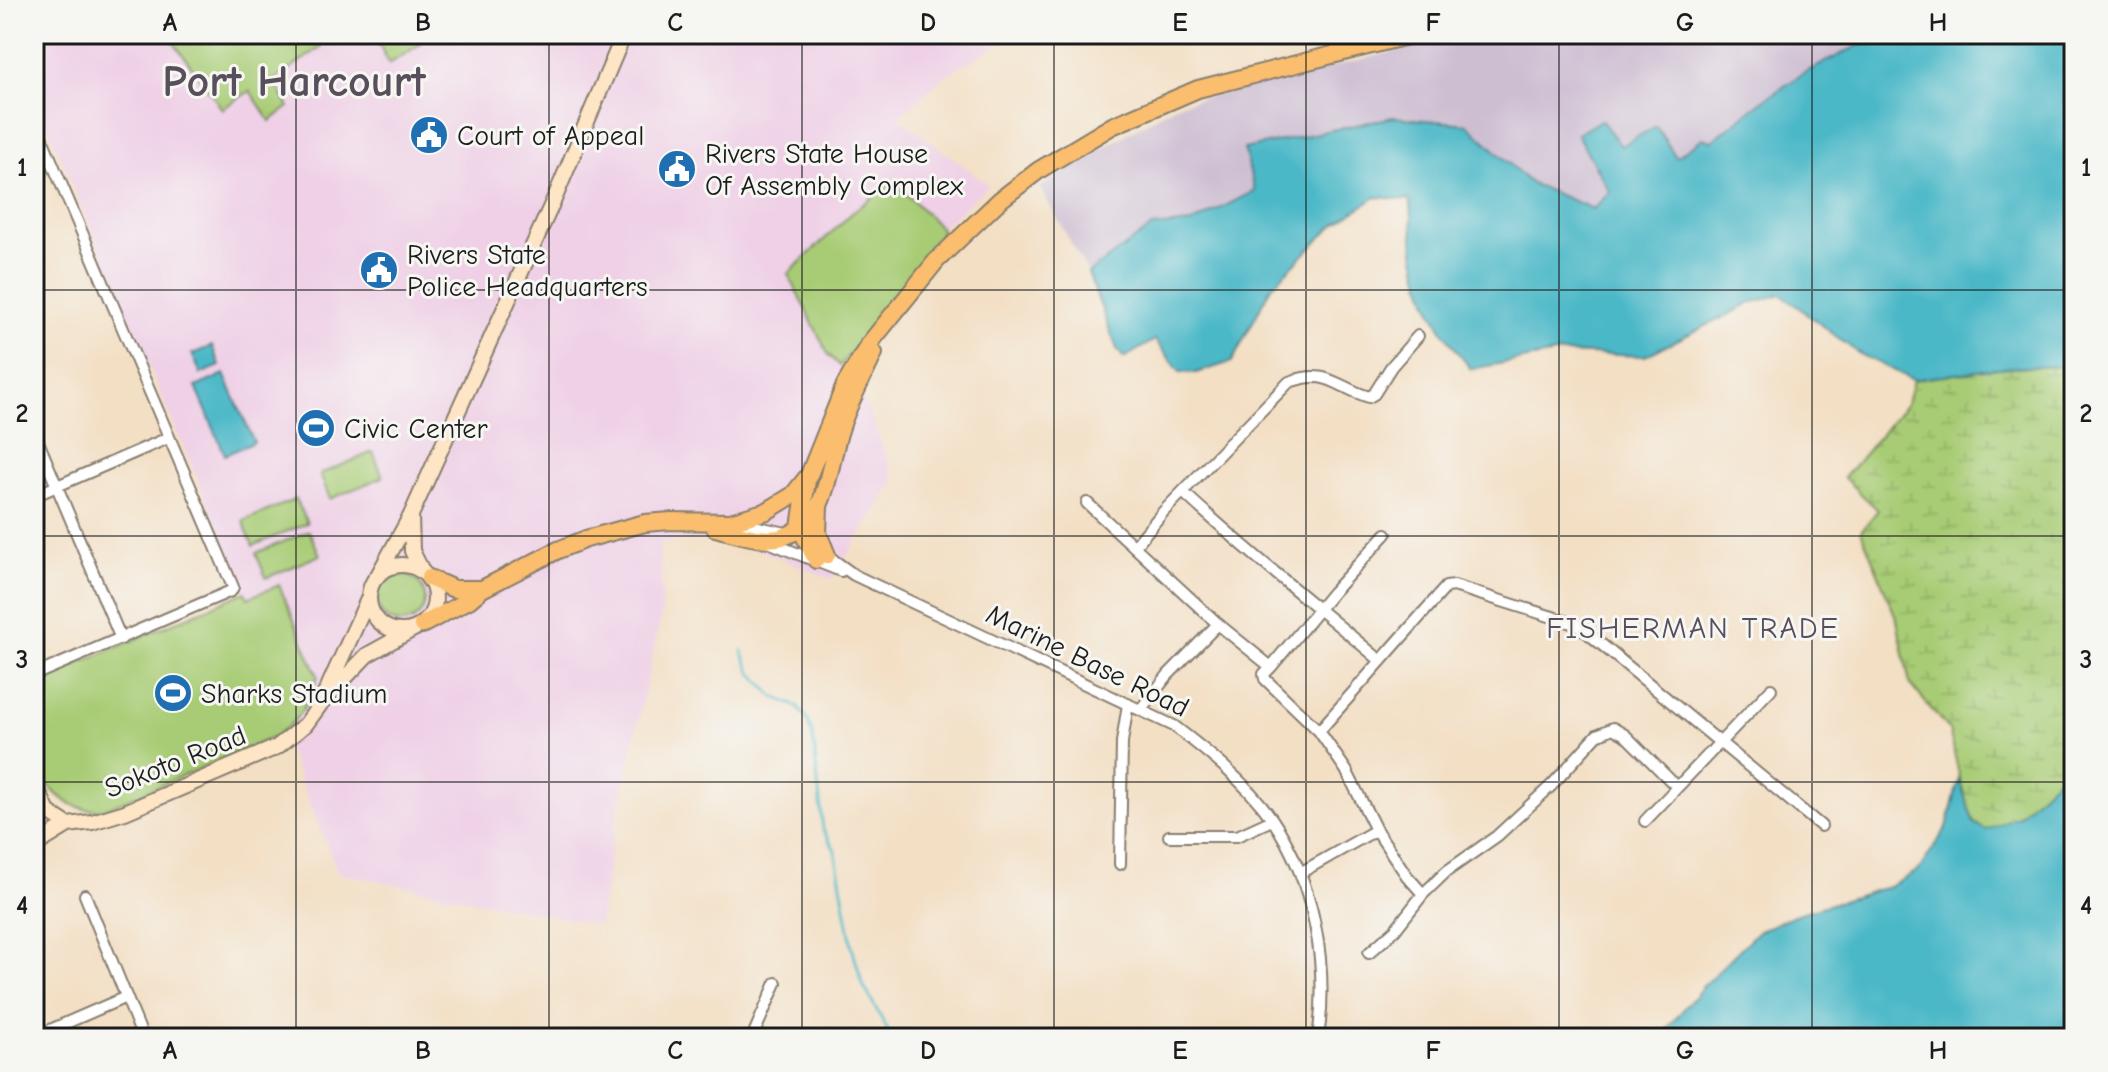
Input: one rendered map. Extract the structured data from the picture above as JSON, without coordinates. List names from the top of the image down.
{
  "streets": {
    "street": ["Marine Base Road", "Sokoto Road"]
  },
  "districts": ["Port Harcourt", "FISHERMAN TRADE"],
  "places": {
    "public building": ["Court of Appeal", "Rivers State House Of Assembly Complex", "Rivers State Police Headquarters"],
    "sports": ["Civic Center", "Sharks Stadium"]
  },
  "grid": {
    "columns": [
      "A",
      "B",
      "C",
      "D",
      "E",
      "F",
      "G",
      "H"
    ],
    "rows": [
      "1",
      "2",
      "3",
      "4"
    ]
  }
}
